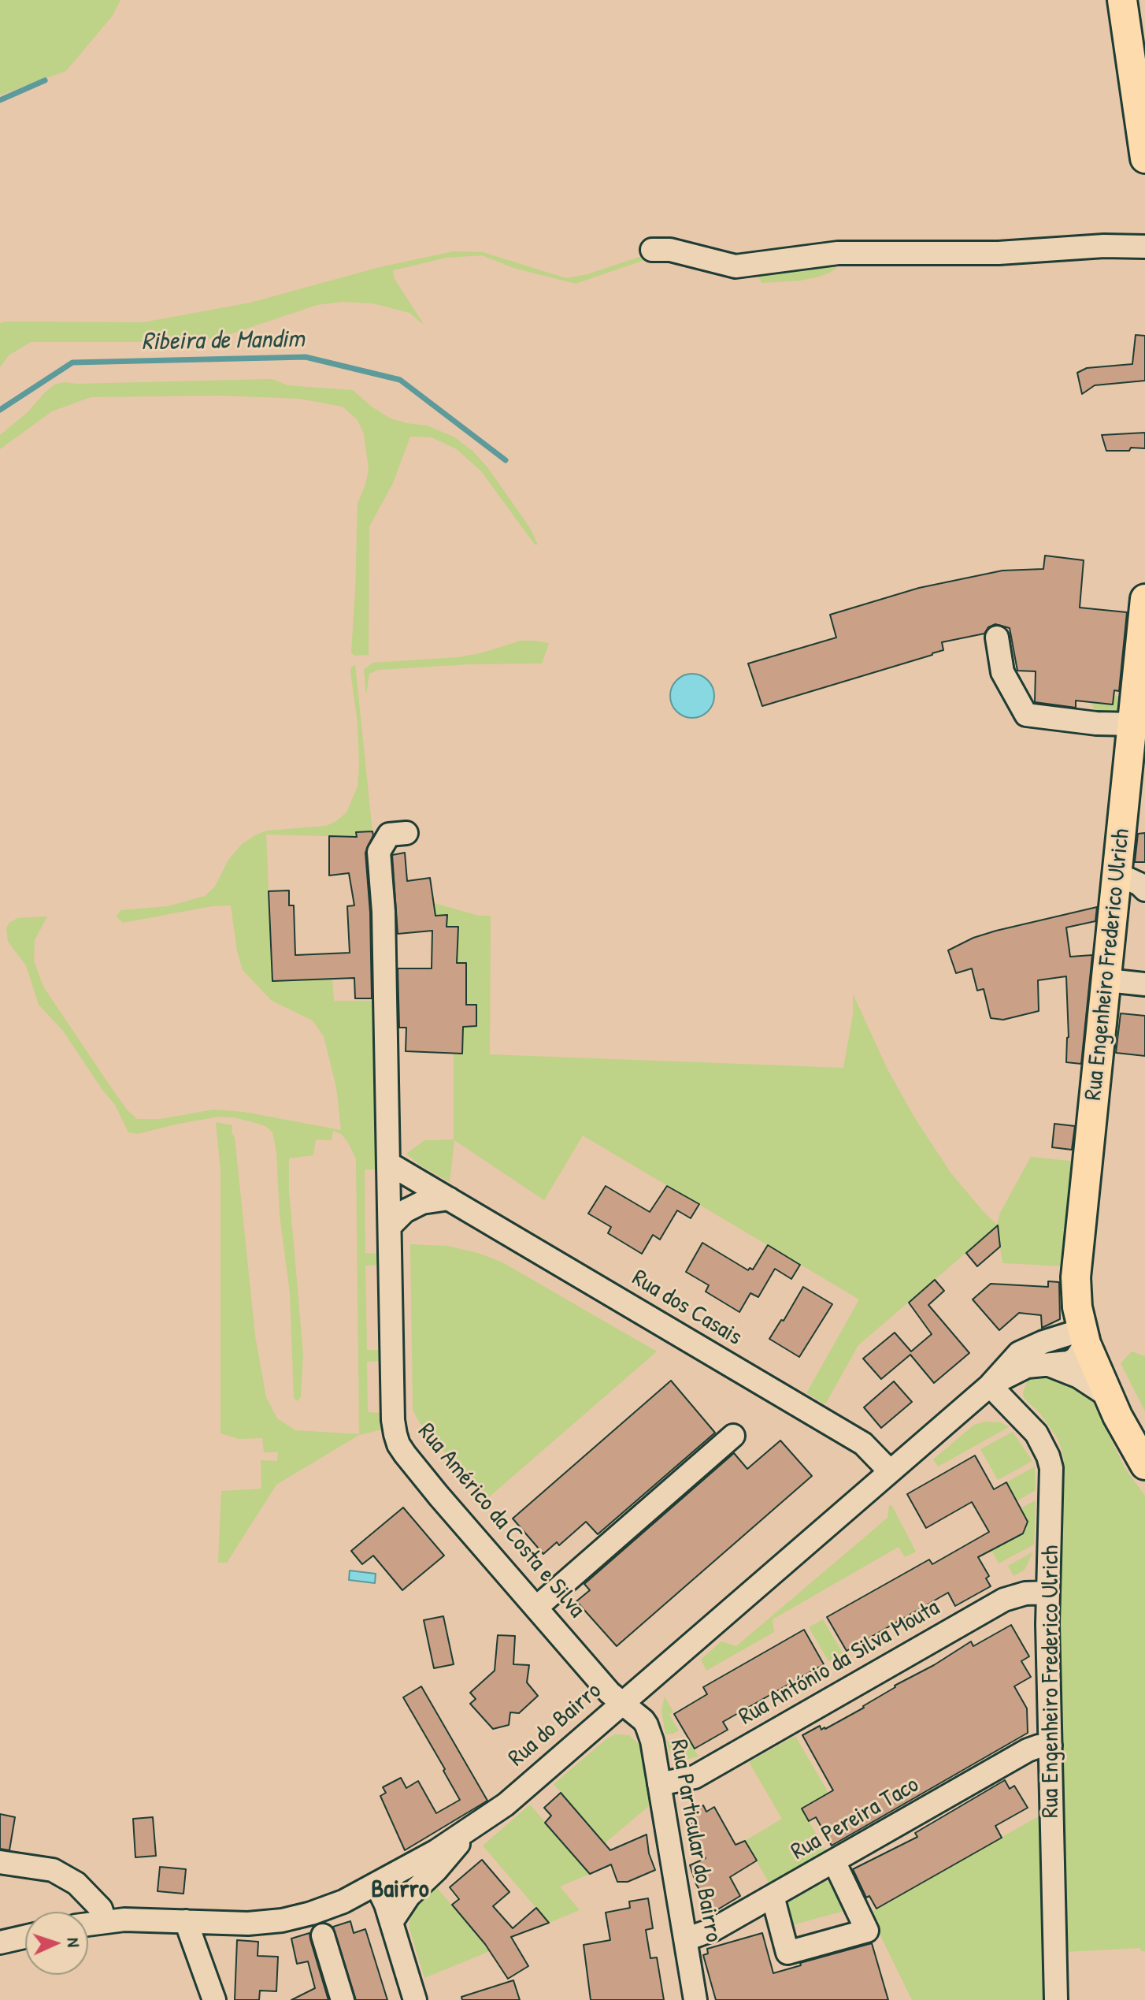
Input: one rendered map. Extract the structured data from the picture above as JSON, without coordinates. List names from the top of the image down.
{
  "streets": {
    "main road": ["Rua Engenheiro Frederico Ulrich"],
    "street": [
      "Rua dos Casais",
      "Rua Américo da Costa e Silva",
      "Rua António da Silva Mouta",
      "Rua do Bairro",
      "Rua Pereira Taco",
      "Rua Particular do Bairro"
    ]
  },
  "crossings": [
    ["Rua Engenheiro Frederico Ulrich", "Rua António da Silva Mouta"],
    ["Rua Engenheiro Frederico Ulrich", "Rua do Bairro"],
    ["Rua Engenheiro Frederico Ulrich", "Rua Pereira Taco"],
    ["Rua dos Casais", "Rua Américo da Costa e Silva"],
    ["Rua dos Casais", "Rua do Bairro"],
    ["Rua Américo da Costa e Silva", "Rua do Bairro"],
    ["Rua Américo da Costa e Silva", "Rua Particular do Bairro"],
    ["Rua António da Silva Mouta", "Rua Particular do Bairro"],
    ["Rua do Bairro", "Rua Particular do Bairro"],
    ["Rua Pereira Taco", "Rua Particular do Bairro"]
  ],
  "districts": ["Bairro"],
  "water": ["Ribeira de Mandim"],
  "north": "right"
}
